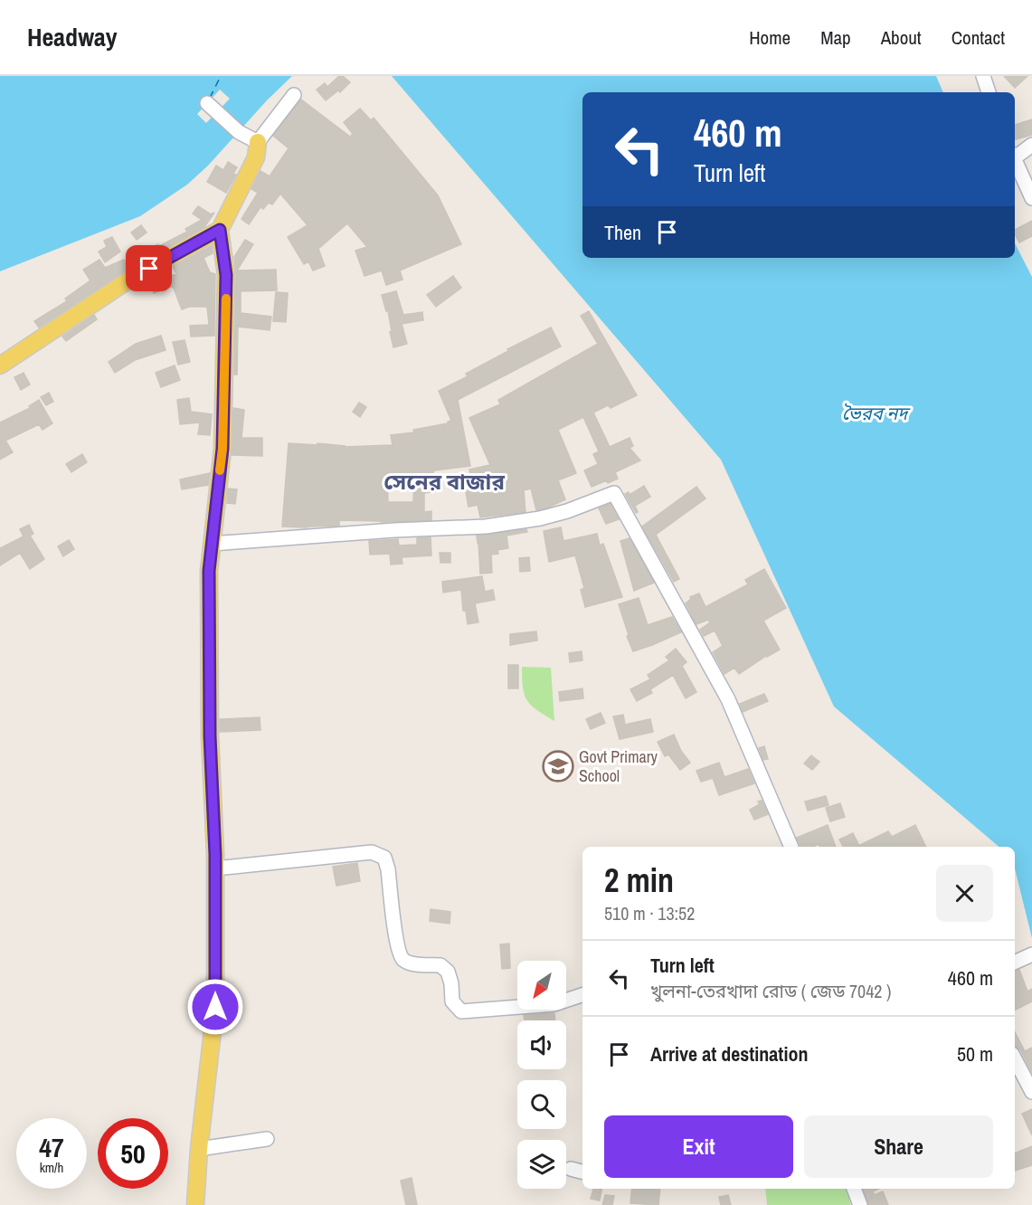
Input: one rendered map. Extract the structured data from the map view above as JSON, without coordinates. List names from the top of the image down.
{
  "districts": ["সেনের বাজার"],
  "water": ["ভৈরব নদ"],
  "places": {
    "school or university": ["Govt Primary School"]
  },
  "north": "bottom left",
  "page": {
    "header": "Headway",
    "nav": [
      "Home",
      "Map",
      "About",
      "Contact"
    ],
    "turn": ["460 m", "Turn left"],
    "then": "Then",
    "heading": ["2 min", "510 m · 13:52"],
    "list": [
      {
        "name": "Turn left",
        "note": "খুলনা-তেরখাদা রোড ( জেড 7042 )",
        "value": "460 m"
      },
      {
        "name": "Arrive at destination",
        "value": "50 m"
      }
    ],
    "buttons": ["Exit", "Share"],
    "speed": "47 km/h",
    "limit": "50"
  }
}
